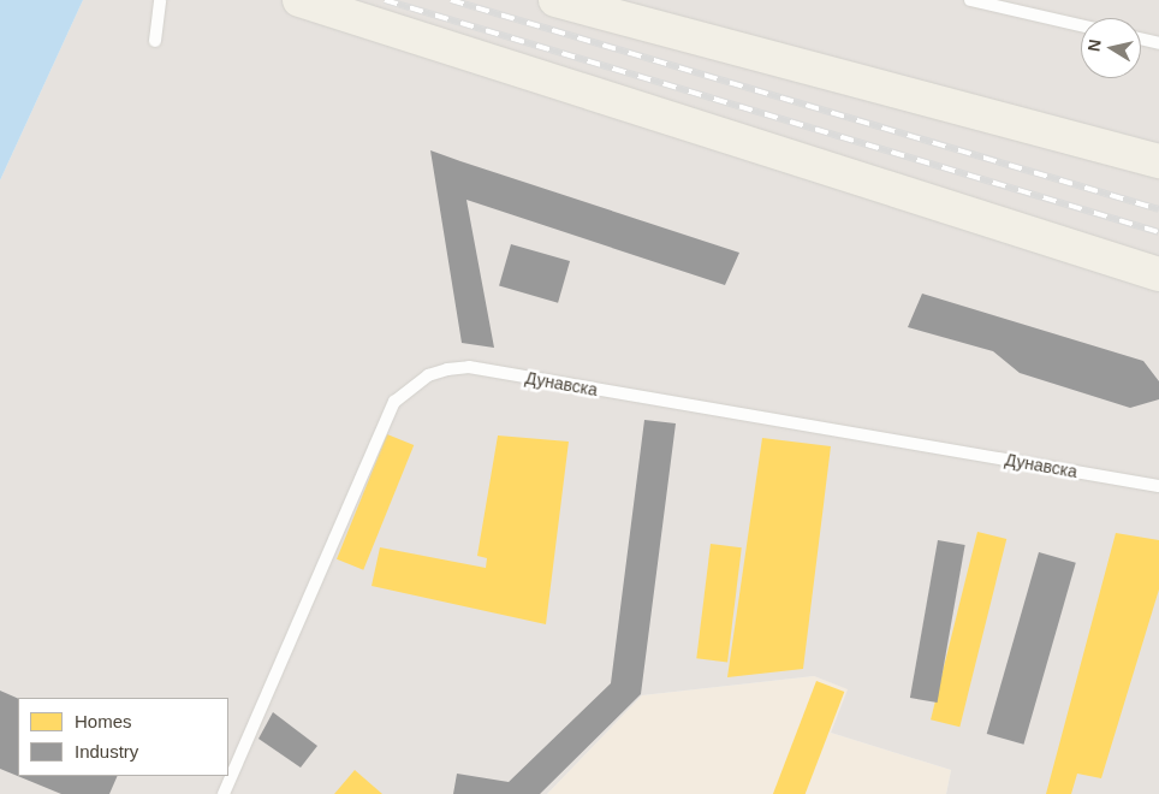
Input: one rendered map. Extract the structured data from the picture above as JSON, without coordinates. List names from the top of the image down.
{
  "streets": {
    "lane": ["Дунавска"]
  },
  "legend": ["Homes", "Industry"],
  "north": "left"
}
